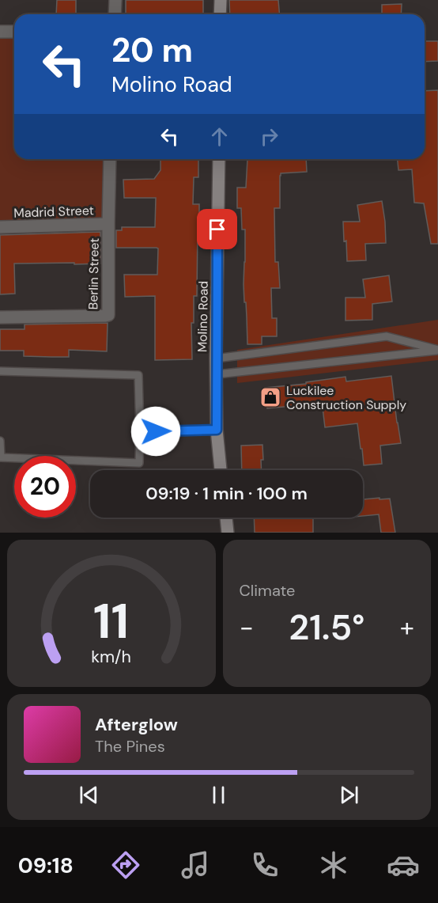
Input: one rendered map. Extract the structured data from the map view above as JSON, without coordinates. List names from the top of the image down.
{
  "streets": {
    "main road": ["Molino Road"],
    "street": ["Madrid Street", "Berlin Street"]
  },
  "crossings": [
    ["Madrid Street", "Berlin Street"]
  ],
  "places": {
    "shop": ["Luckilee Construction Supply"]
  },
  "page": {
    "turn": ["20 m", "Molino Road"],
    "limit": "20",
    "trip": "09:19 · 1 min · 100 m",
    "tile": "Climate",
    "heat": ["−", "21.5°", "+"],
    "song": ["Afterglow", "The Pines"],
    "tabs": "09:18",
    "gauge": ["11", "km/h"]
  }
}
